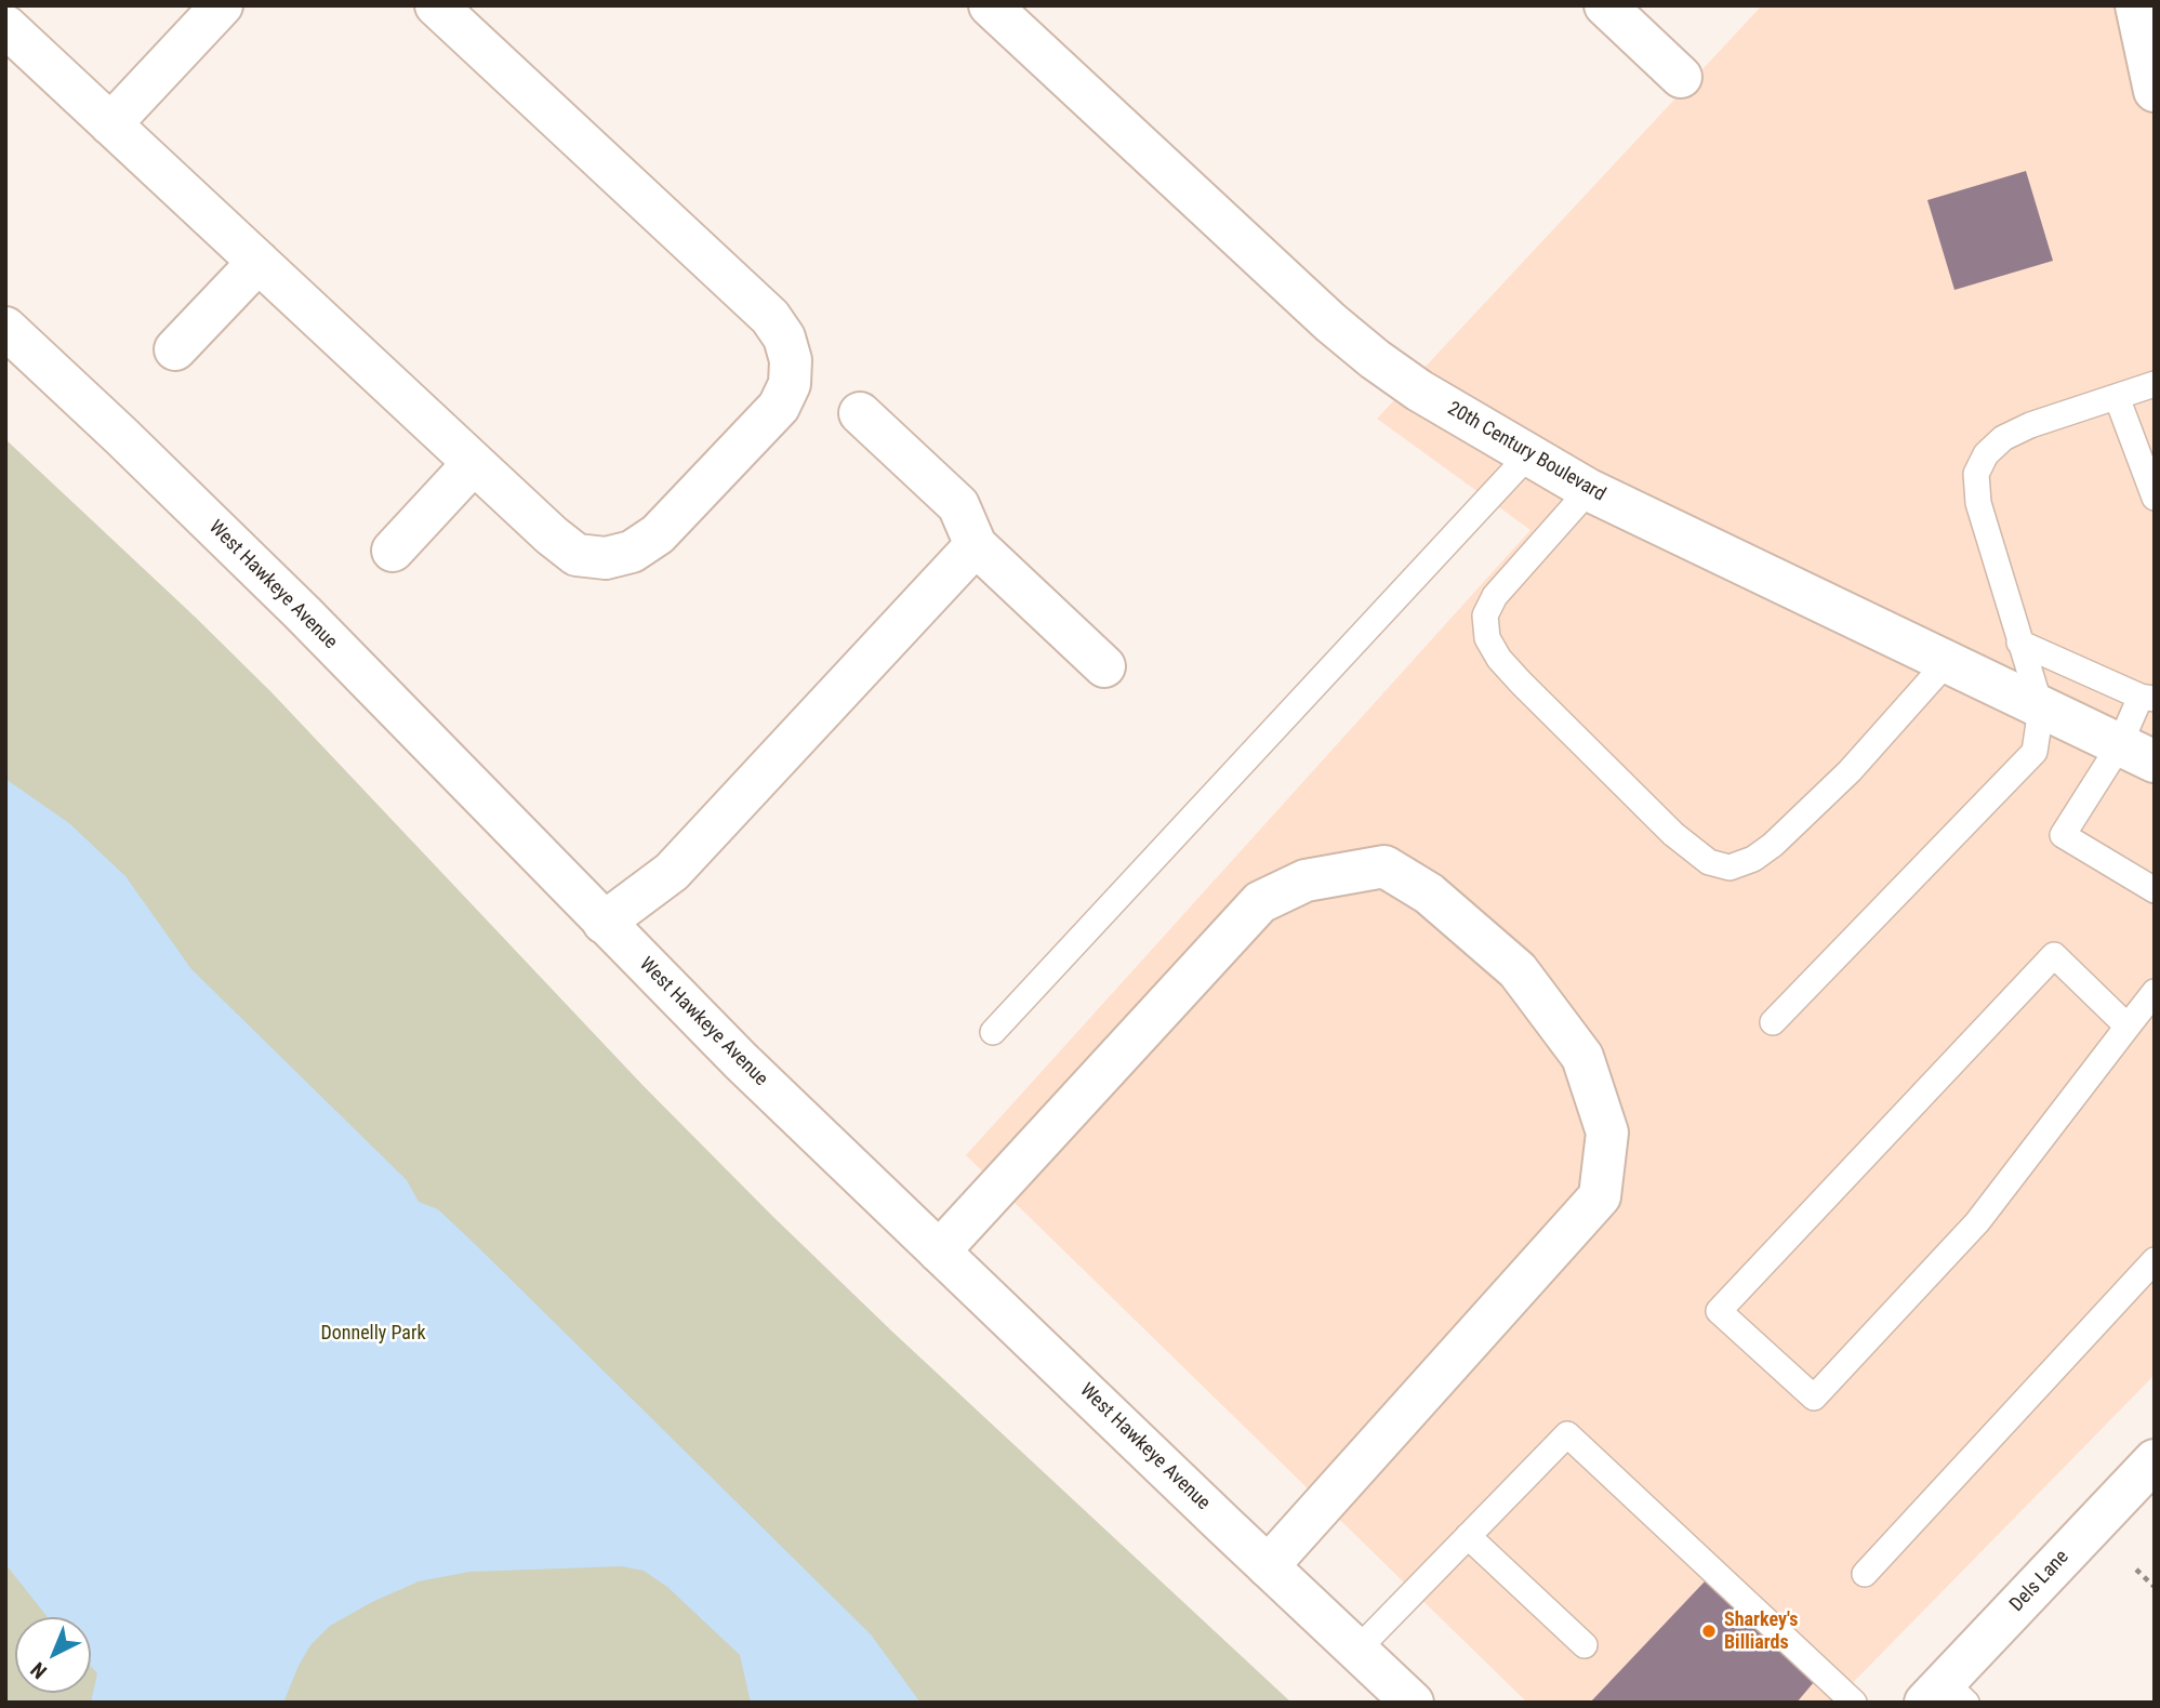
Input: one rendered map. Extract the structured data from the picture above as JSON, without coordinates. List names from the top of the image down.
{
  "streets": {
    "street": ["20th Century Boulevard", "West Hawkeye Avenue", "Dels Lane"]
  },
  "parks": ["Donnelly Park"],
  "places": ["Sharkey's Billiards"],
  "north": "bottom left"
}
